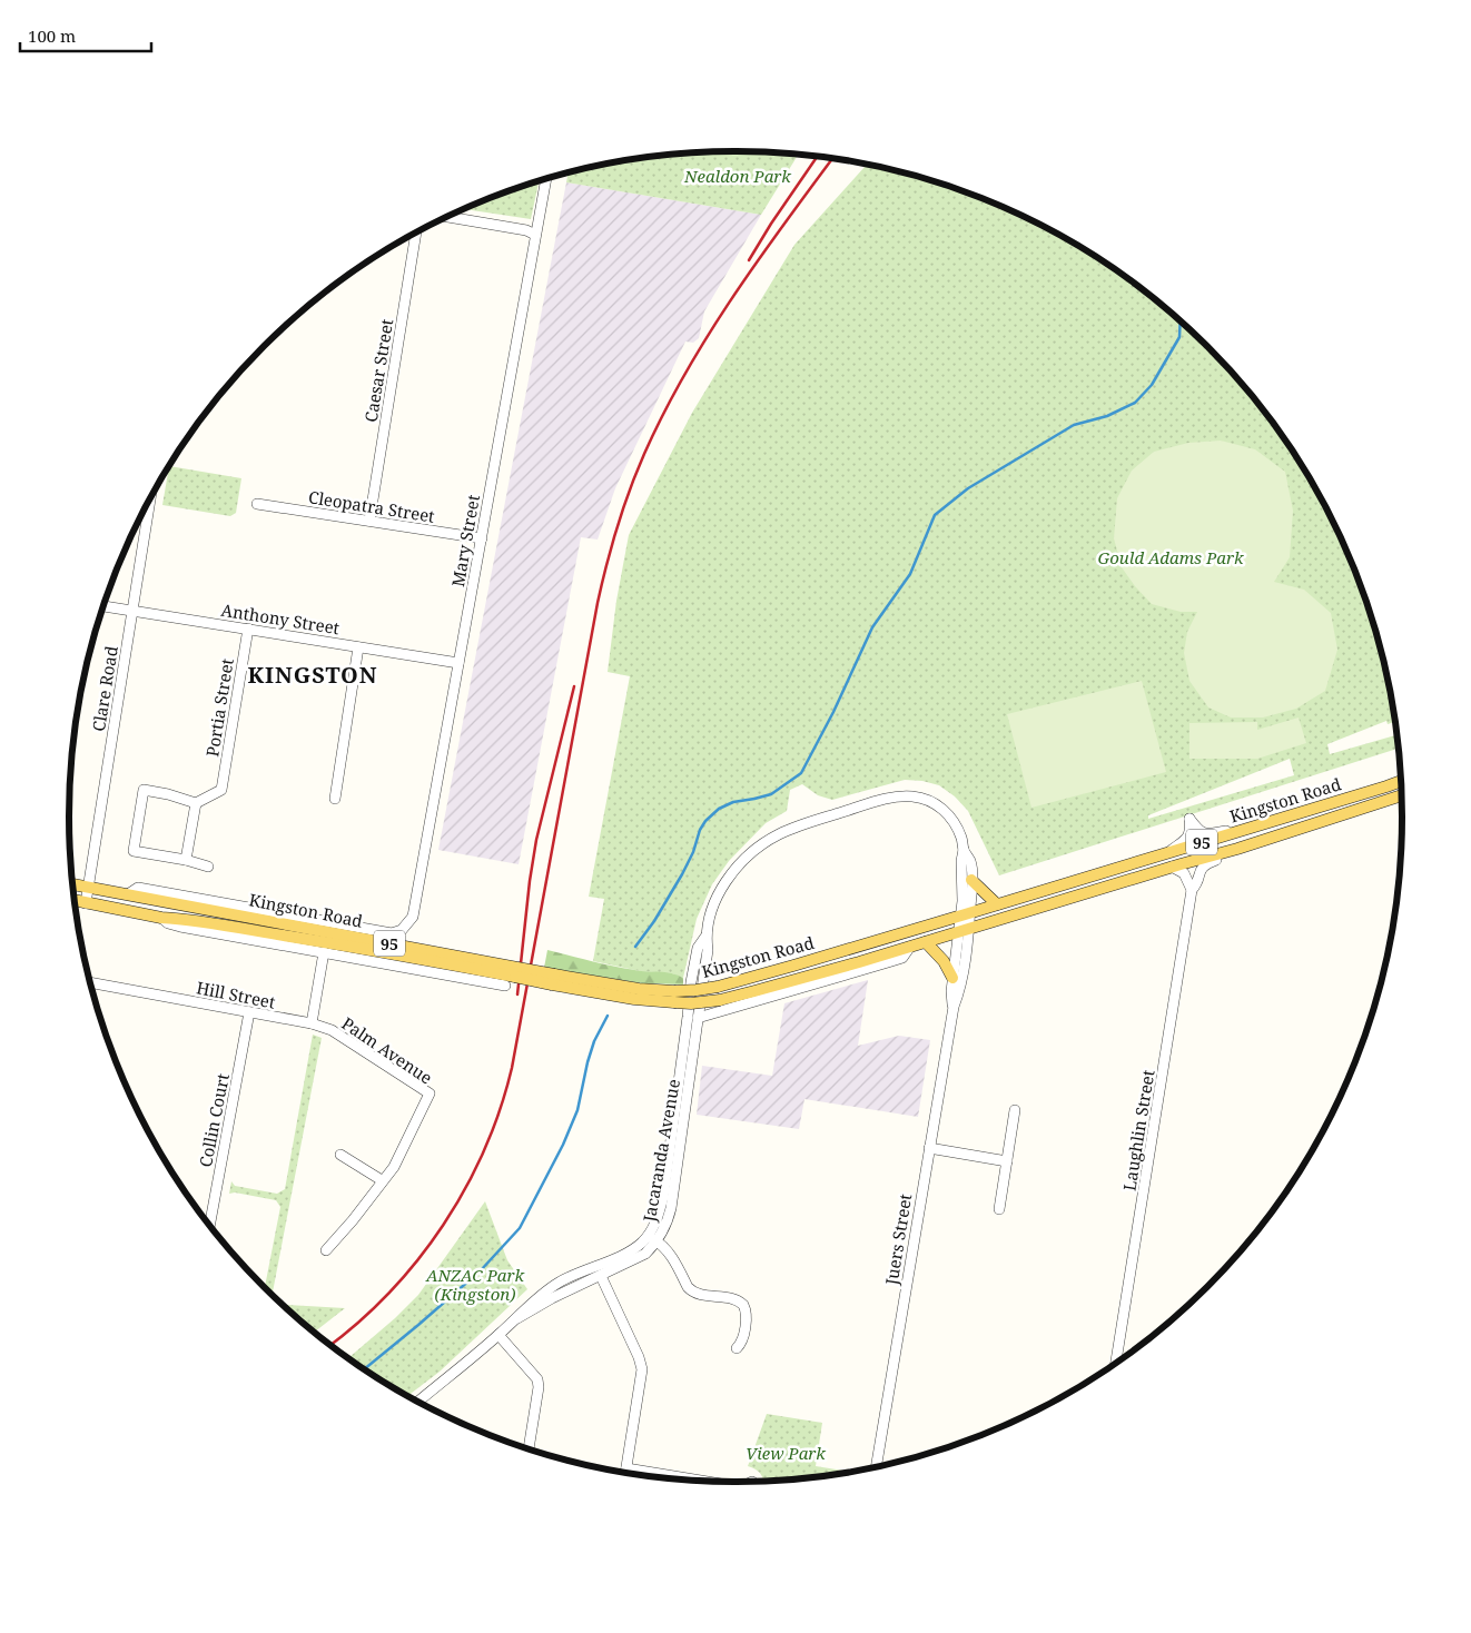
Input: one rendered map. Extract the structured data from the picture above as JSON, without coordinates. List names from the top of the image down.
{
  "streets": {
    "main road": ["Kingston Road", "95"],
    "street": [
      "Caesar Street",
      "Cleopatra Street",
      "Mary Street",
      "Anthony Street",
      "Clare Road",
      "Portia Street",
      "Hill Street",
      "Palm Avenue",
      "Collin Court",
      "Laughlin Street",
      "Jacaranda Avenue",
      "Juers Street"
    ]
  },
  "crossings": [
    ["Caesar Street", "Cleopatra Street"],
    ["Cleopatra Street", "Mary Street"],
    ["Mary Street", "Anthony Street"],
    ["Mary Street", "Kingston Road"],
    ["Anthony Street", "Clare Road"],
    ["Anthony Street", "Portia Street"],
    ["Clare Road", "Kingston Road"],
    ["Kingston Road", "Laughlin Street"],
    ["Kingston Road", "Jacaranda Avenue"],
    ["Kingston Road", "Juers Street"],
    ["Hill Street", "Palm Avenue"],
    ["Hill Street", "Collin Court"],
    ["Jacaranda Avenue", "Juers Street"]
  ],
  "districts": ["KINGSTON"],
  "parks": [
    "Nealdon Park",
    "Gould Adams Park",
    "ANZAC Park (Kingston)",
    "View Park"
  ],
  "scale_bar": "100 m"
}
